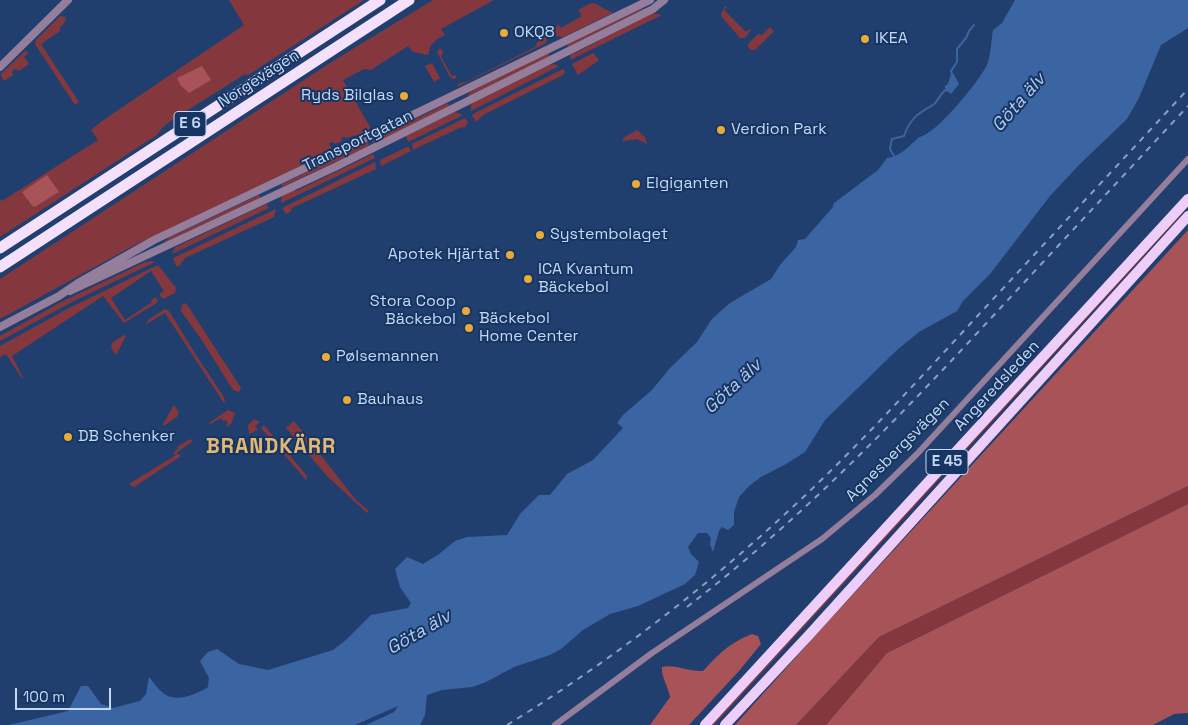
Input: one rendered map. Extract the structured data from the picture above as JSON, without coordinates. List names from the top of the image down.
{
  "streets": {
    "highway": [
      "Norgevägen",
      "E 6",
      "Angeredsleden",
      "E 45"
    ],
    "street": ["Transportgatan", "Agnesbergsvägen"]
  },
  "districts": ["BRANDKÄRR"],
  "water": ["Göta älv"],
  "places": [
    "OKQ8",
    "IKEA",
    "Ryds Bilglas",
    "Verdion Park",
    "Elgiganten",
    "Systembolaget",
    "Apotek Hjärtat",
    "ICA Kvantum Bäckebol",
    "Stora Coop Bäckebol",
    "Bäckebol Home Center",
    "Pølsemannen",
    "Bauhaus",
    "DB Schenker"
  ],
  "scale_bar": "100 m"
}
